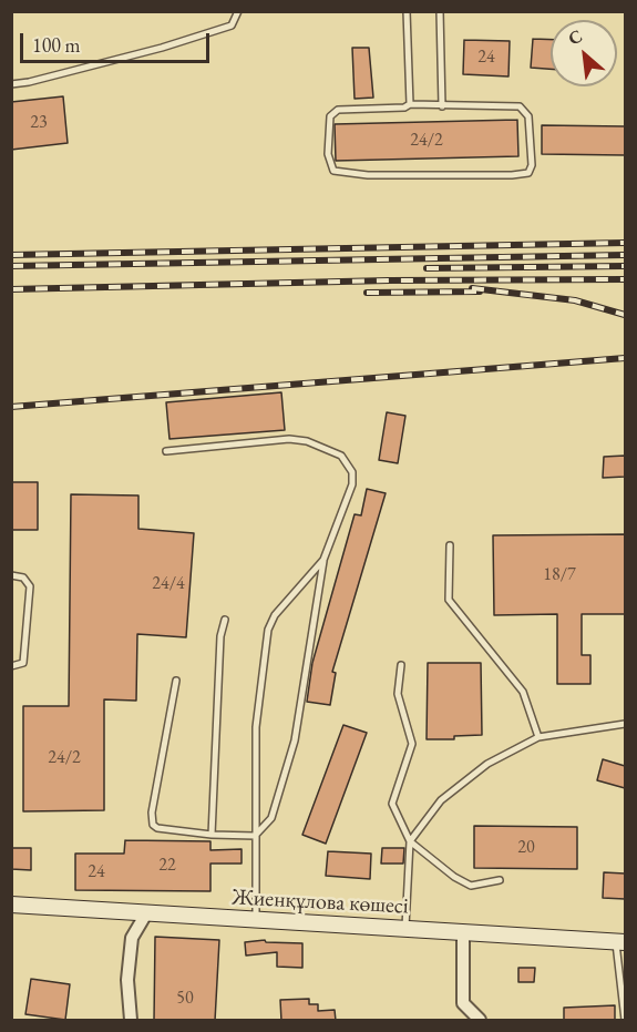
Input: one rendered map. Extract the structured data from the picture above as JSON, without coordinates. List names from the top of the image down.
{
  "streets": {
    "street": ["Жиенқұлова көшесі"]
  },
  "house_numbers": [
    "24",
    "23",
    "24/2",
    "18/7",
    "24/4",
    "24/2",
    "20",
    "22",
    "24",
    "50"
  ],
  "scale_bar": "100 m",
  "north": "top left"
}
